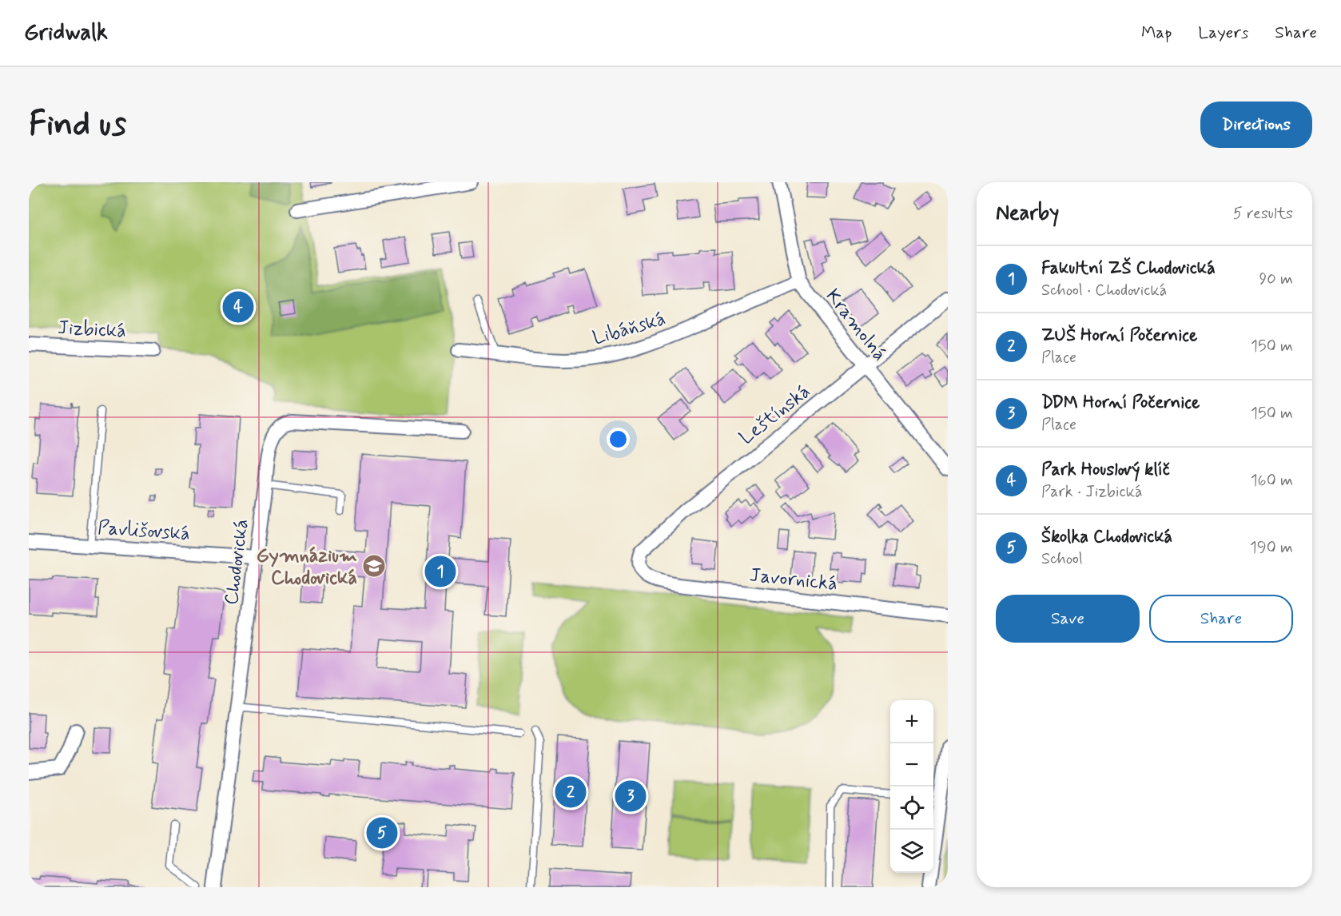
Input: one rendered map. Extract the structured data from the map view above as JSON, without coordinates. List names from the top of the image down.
{
  "streets": {
    "street": [
      "Kramolná",
      "Libáňská",
      "Jizbická",
      "Leštínská",
      "Pavlišovská",
      "Chodovická",
      "Javornická"
    ]
  },
  "crossings": [
    ["Kramolná", "Libáňská"],
    ["Kramolná", "Leštínská"],
    ["Leštínská", "Javornická"],
    ["Pavlišovská", "Chodovická"]
  ],
  "places": {
    "school or university": ["Gymnázium Chodovická"]
  },
  "page": {
    "header": "Gridwalk",
    "nav": ["Map", "Layers", "Share"],
    "buttons": [
      "Directions",
      ["Save", "Share"]
    ],
    "title": "Find us",
    "heading": ["Nearby", "5 results"],
    "list": [
      {
        "mark": "1",
        "name": "Fakultní ZŠ Chodovická",
        "note": "School · Chodovická",
        "value": "90 m"
      },
      {
        "mark": "2",
        "name": "ZUŠ Horní Počernice",
        "note": "Place",
        "value": "150 m"
      },
      {
        "mark": "3",
        "name": "DDM Horní Počernice",
        "note": "Place",
        "value": "150 m"
      },
      {
        "mark": "4",
        "name": "Park Houslový klíč",
        "note": "Park · Jizbická",
        "value": "160 m"
      },
      {
        "mark": "5",
        "name": "Školka Chodovická",
        "note": "School",
        "value": "190 m"
      }
    ],
    "pins": [
      "4",
      "1",
      "2",
      "3",
      "5"
    ],
    "map_buttons": ["+", "−"]
  }
}
